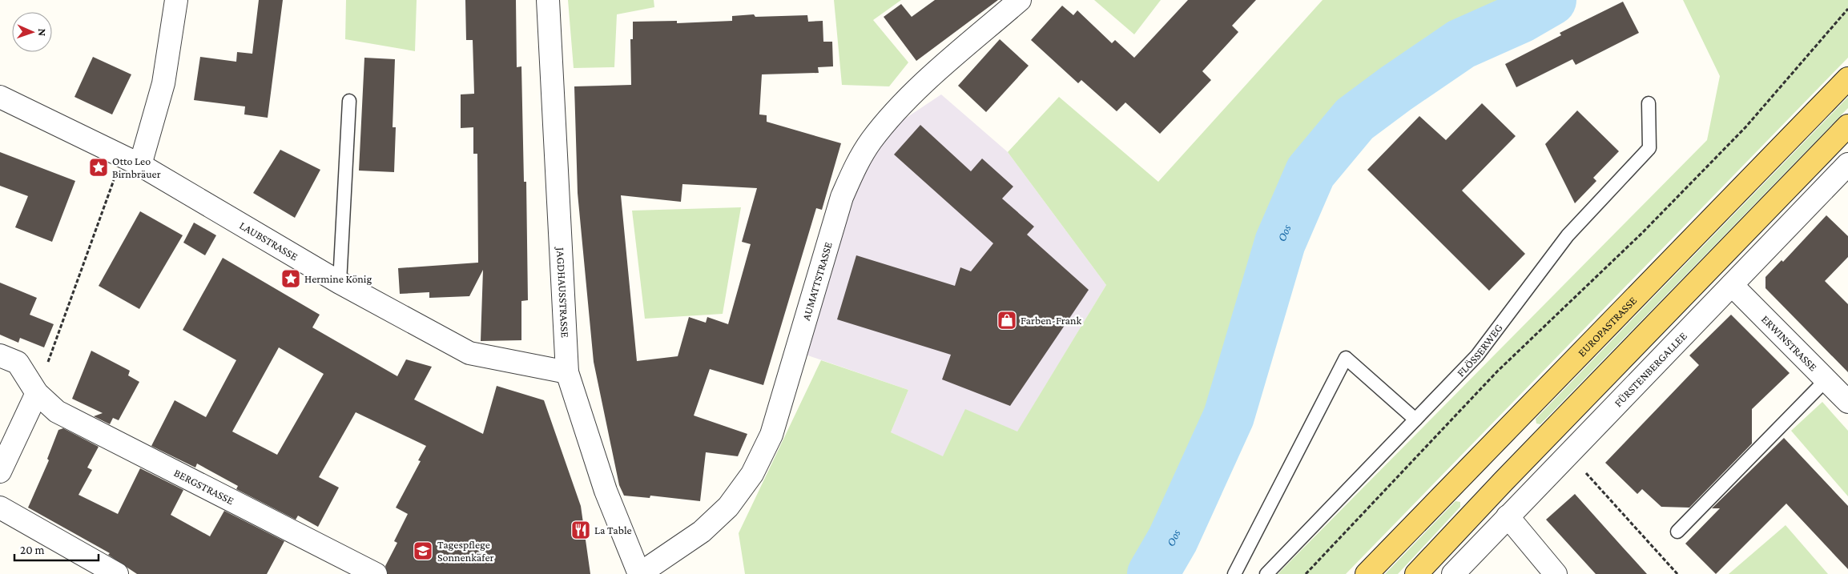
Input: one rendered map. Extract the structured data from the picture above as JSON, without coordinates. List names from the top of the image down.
{
  "streets": {
    "main road": ["EUROPASTRASSE"],
    "street": [
      "LAUBSTRASSE",
      "AUMATTSTRASSE",
      "JAGDHAUSSTRASSE",
      "ERWINSTRASSE",
      "FÜRSTENBERGALLEE",
      "BERGSTRASSE"
    ],
    "lane": ["FLÖSSERWEG"]
  },
  "crossings": [
    ["LAUBSTRASSE", "JAGDHAUSSTRASSE"],
    ["AUMATTSTRASSE", "JAGDHAUSSTRASSE"],
    ["ERWINSTRASSE", "FÜRSTENBERGALLEE"]
  ],
  "water": ["Oos"],
  "places": {
    "place": ["Otto Leo Birnbräuer", "Hermine König"],
    "shop": ["Farben-Frank"],
    "restaurant": ["La Table"],
    "school or university": ["Tagespflege Sonnenkäfer"]
  },
  "scale_bar": "20 m",
  "north": "right"
}
